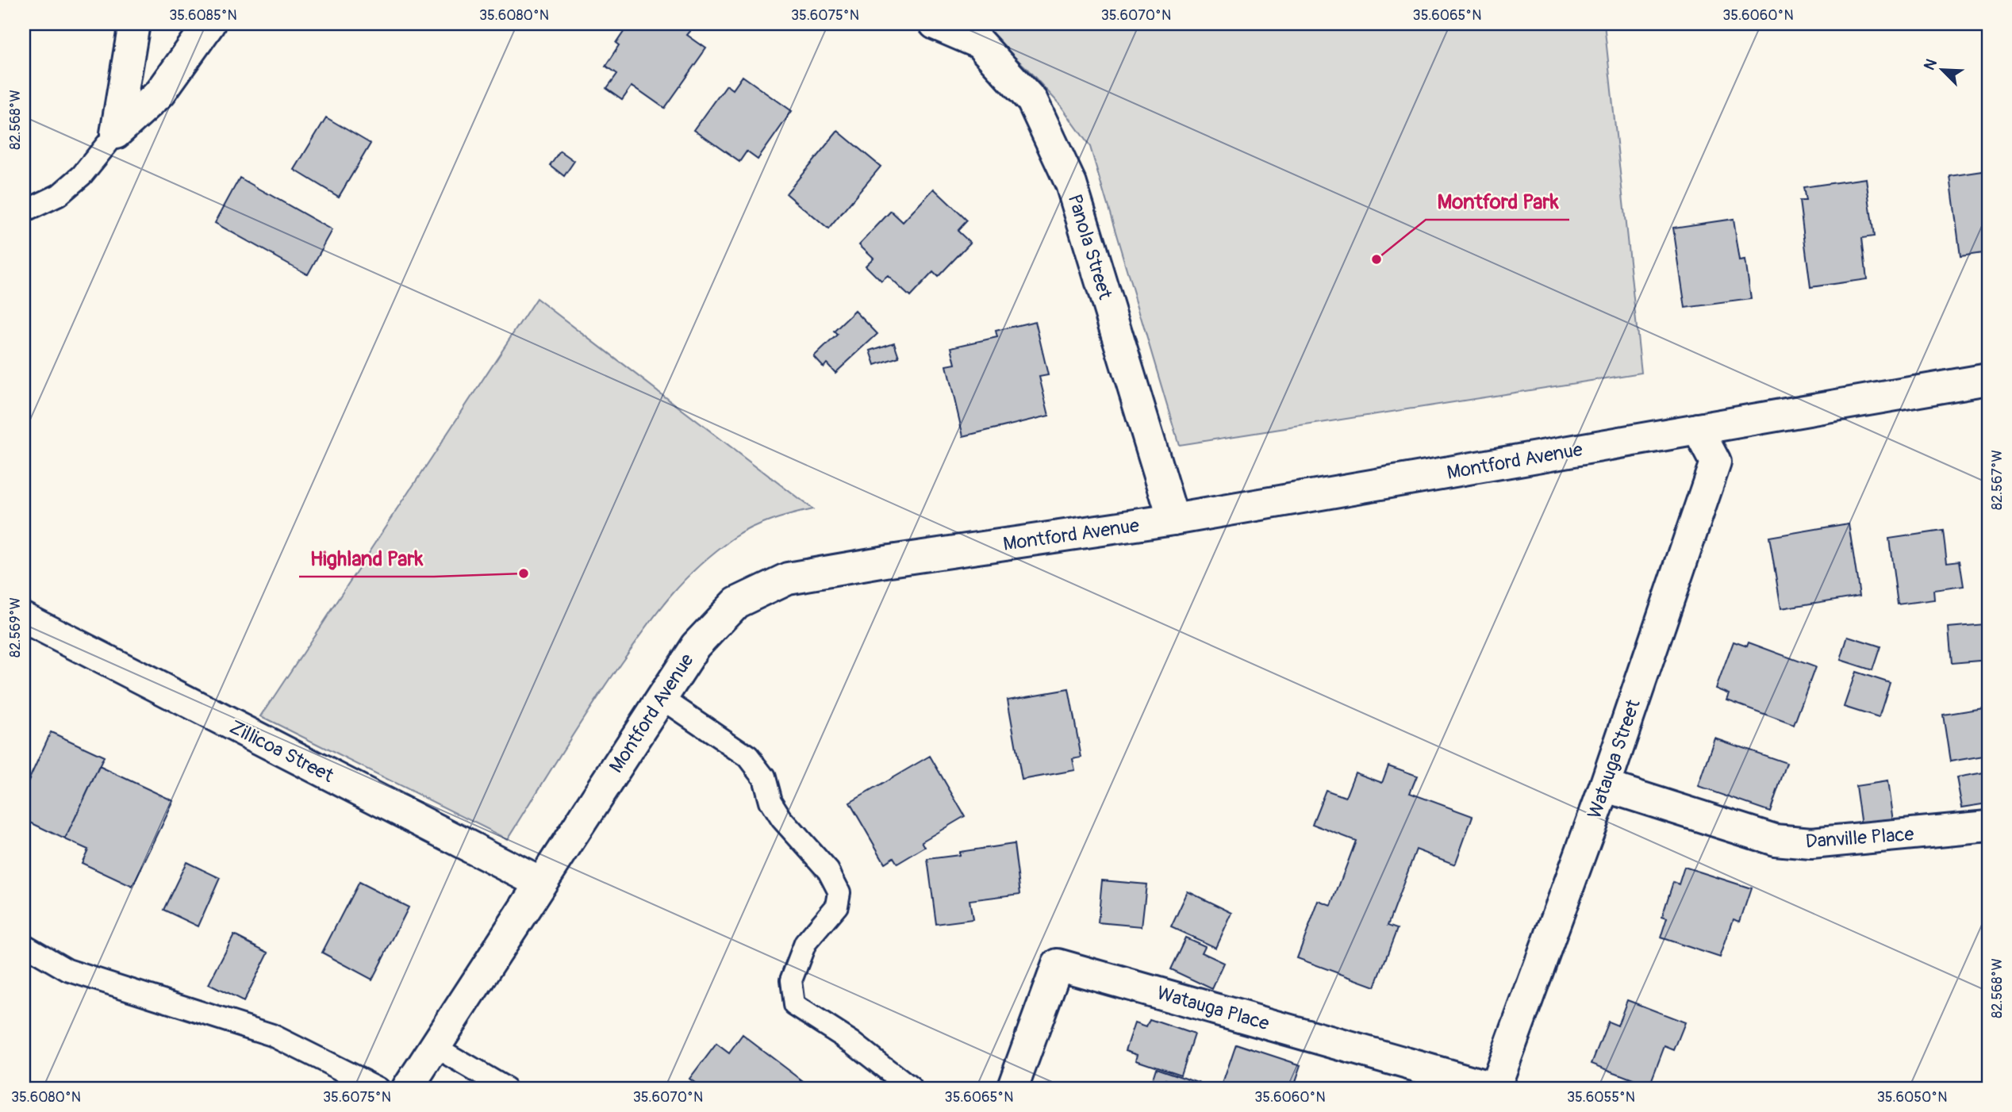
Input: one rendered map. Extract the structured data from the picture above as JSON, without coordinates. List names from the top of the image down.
{
  "streets": {
    "street": [
      "Panola Street",
      "Montford Avenue",
      "Zillicoa Street",
      "Watauga Street",
      "Danville Place",
      "Watauga Place"
    ]
  },
  "crossings": [
    ["Panola Street", "Montford Avenue"],
    ["Montford Avenue", "Zillicoa Street"],
    ["Montford Avenue", "Watauga Street"],
    ["Watauga Street", "Danville Place"],
    ["Watauga Street", "Watauga Place"]
  ],
  "places": ["Montford Park", "Highland Park"],
  "north": "top left",
  "coordinates": [
    "35.6085°N",
    "35.6080°N",
    "35.6075°N",
    "35.6070°N",
    "35.6065°N",
    "35.6060°N",
    "82.568°W",
    "82.567°W",
    "82.569°W",
    "35.6055°N",
    "35.6050°N"
  ]
}
